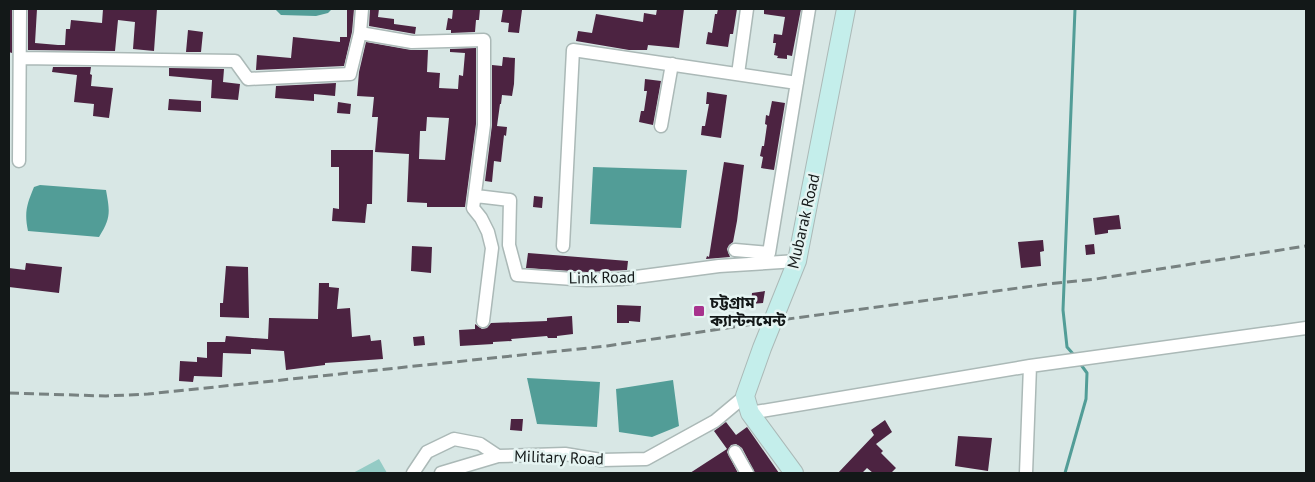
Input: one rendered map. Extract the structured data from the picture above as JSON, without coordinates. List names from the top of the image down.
{
  "streets": {
    "street": ["Mubarak Road", "Link Road", "Military Road"]
  },
  "crossings": [
    ["Mubarak Road", "Link Road"],
    ["Mubarak Road", "Military Road"]
  ],
  "places": {
    "transit": ["চট্টগ্রাম ক্যান্টনমেন্ট"]
  }
}
